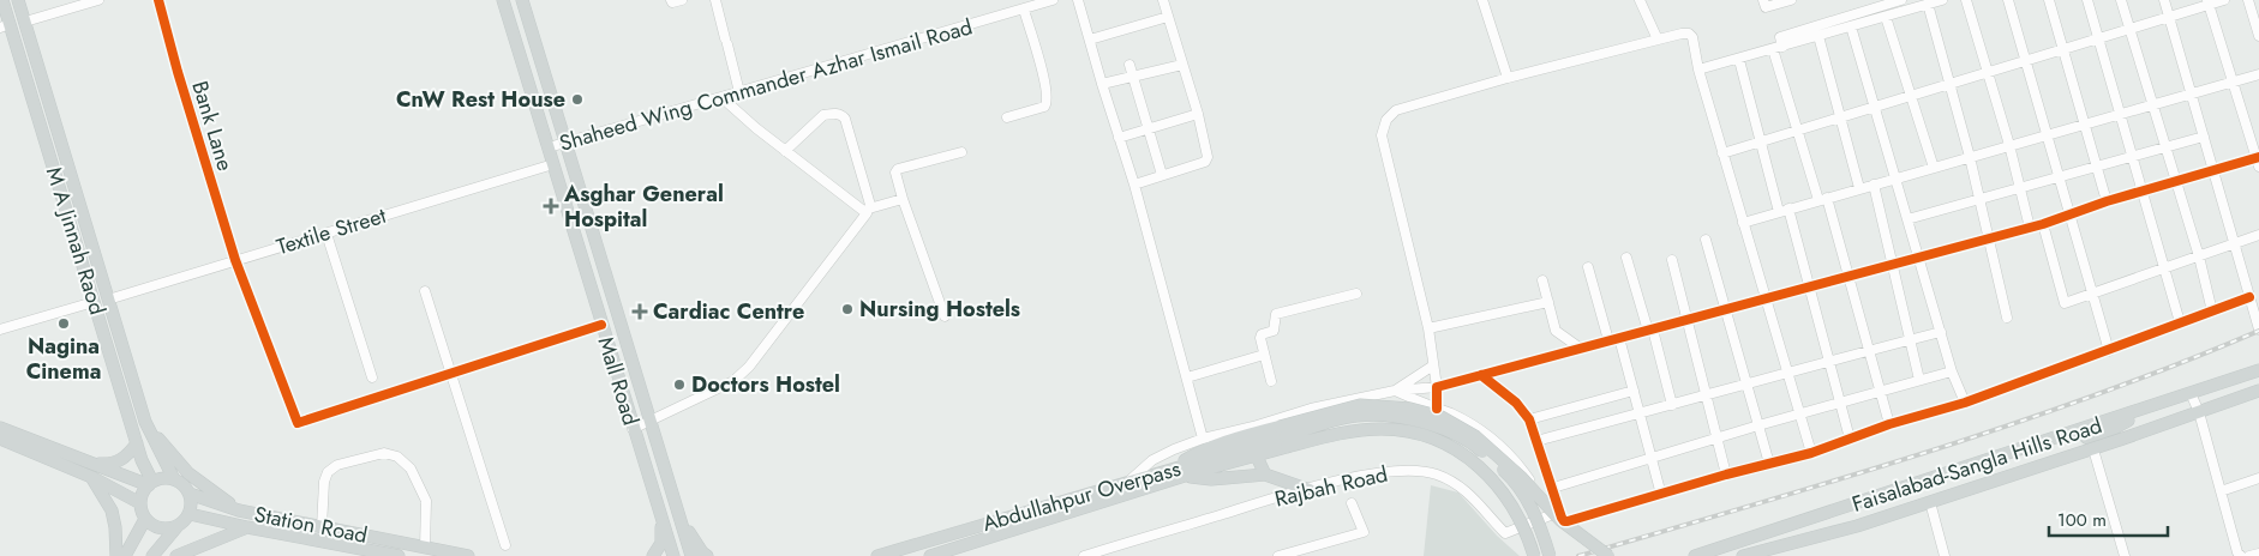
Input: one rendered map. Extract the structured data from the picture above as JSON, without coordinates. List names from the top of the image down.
{
  "streets": {
    "main road": [
      "M A Jinnah Raod",
      "Mall Road",
      "Faisalabad-Sangla Hills Road",
      "Abdullahpur Overpass",
      "Station Road"
    ],
    "street": [
      "Shaheed Wing Commander Azhar Ismail Road",
      "Bank Lane",
      "Textile Street",
      "Rajbah Road"
    ]
  },
  "crossings": [
    ["Shaheed Wing Commander Azhar Ismail Road", "Mall Road"],
    ["Bank Lane", "Textile Street"],
    ["Textile Street", "Mall Road"],
    ["M A Jinnah Raod", "Station Road"]
  ],
  "places": {
    "other": [
      "CnW Rest House",
      "Nursing Hostels",
      "Nagina Cinema",
      "Doctors Hostel"
    ],
    "health": ["Asghar General Hospital", "Cardiac Centre"]
  },
  "scale_bar": "100 m"
}
